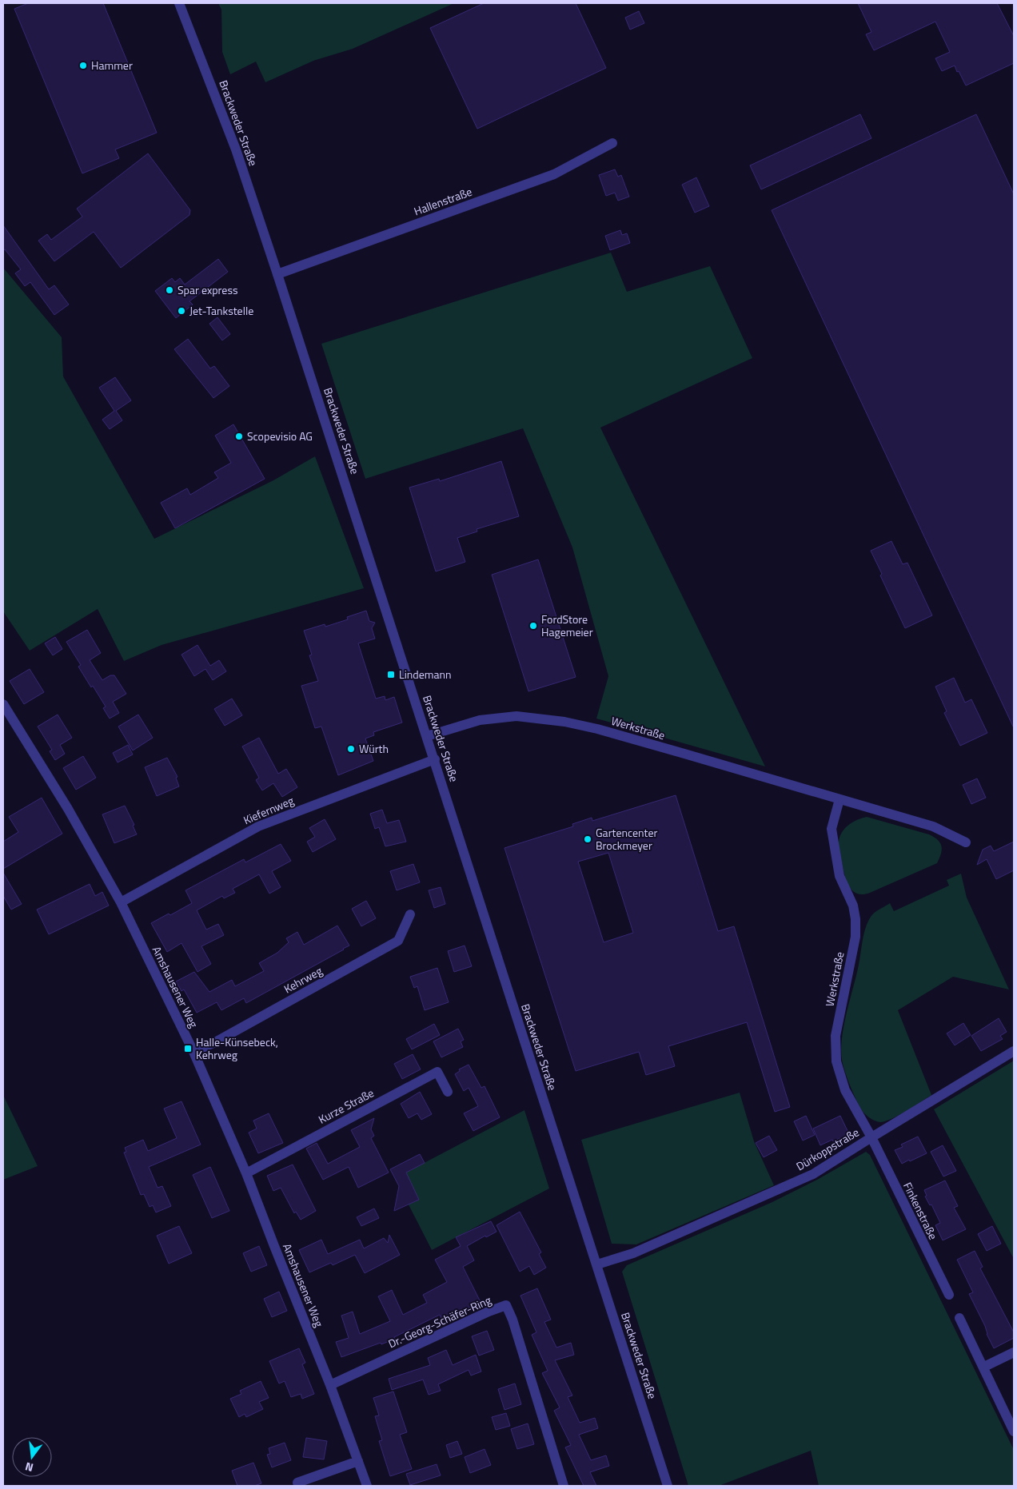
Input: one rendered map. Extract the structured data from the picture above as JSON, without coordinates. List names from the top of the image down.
{
  "streets": {
    "street": [
      "Brackweder Straße",
      "Hallenstraße",
      "Werkstraße",
      "Kiefernweg",
      "Kehrweg",
      "Amshausener Weg",
      "Kurze Straße",
      "Dürkoppstraße",
      "Finkenstraße",
      "Dr.-Georg-Schäfer-Ring"
    ]
  },
  "crossings": [
    ["Brackweder Straße", "Hallenstraße"],
    ["Brackweder Straße", "Werkstraße"],
    ["Brackweder Straße", "Kiefernweg"],
    ["Brackweder Straße", "Dürkoppstraße"],
    ["Werkstraße", "Dürkoppstraße"],
    ["Werkstraße", "Finkenstraße"],
    ["Kiefernweg", "Amshausener Weg"],
    ["Kehrweg", "Amshausener Weg"],
    ["Amshausener Weg", "Kurze Straße"],
    ["Amshausener Weg", "Dr.-Georg-Schäfer-Ring"],
    ["Dürkoppstraße", "Finkenstraße"]
  ],
  "places": {
    "other": [
      "Hammer",
      "Spar express",
      "Jet-Tankstelle",
      "Scopevisio AG",
      "FordStore Hagemeier",
      "Würth",
      "Gartencenter Brockmeyer"
    ],
    "transit": ["Lindemann", "Halle-Künsebeck, Kehrweg"]
  },
  "north": "bottom"
}
